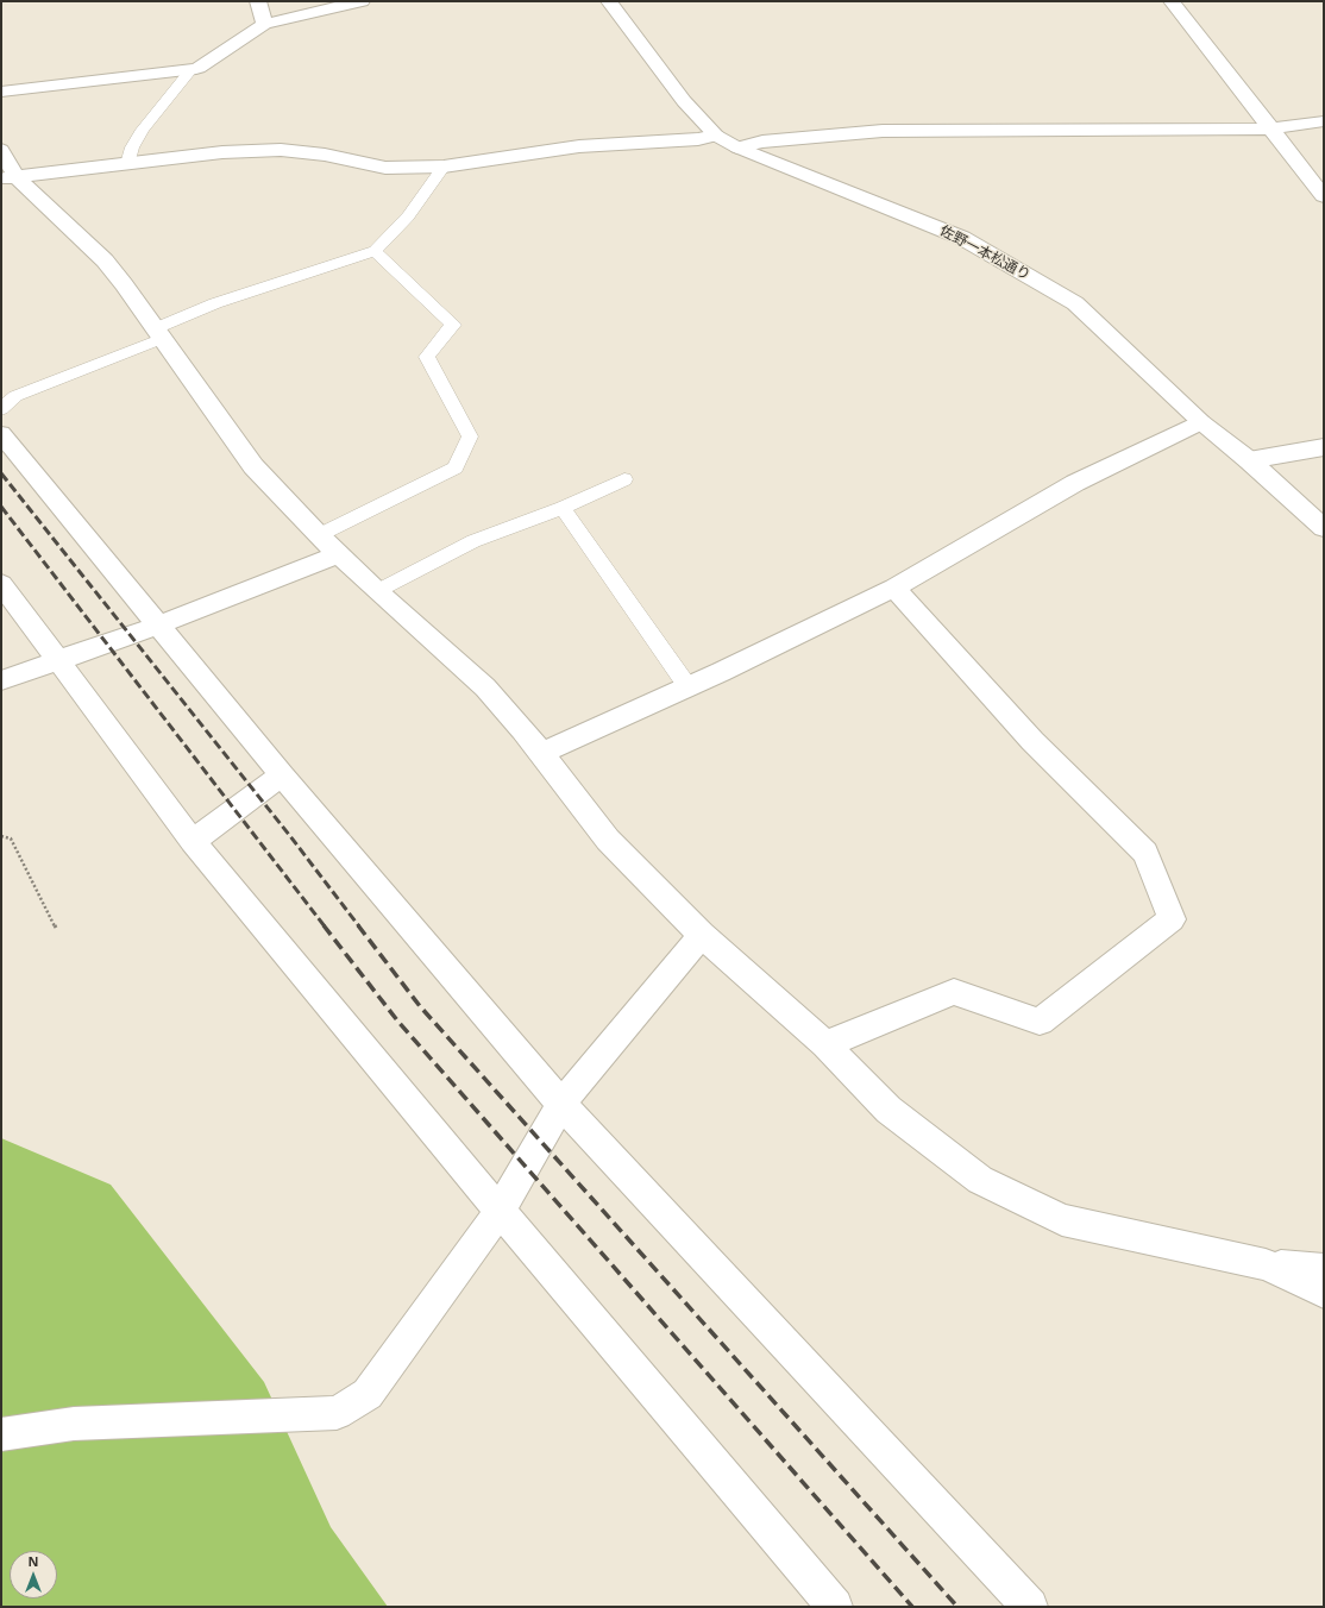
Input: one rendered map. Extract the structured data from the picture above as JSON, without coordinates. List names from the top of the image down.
{
  "streets": {
    "street": ["佐野一本松通り"]
  },
  "north": "top"
}
